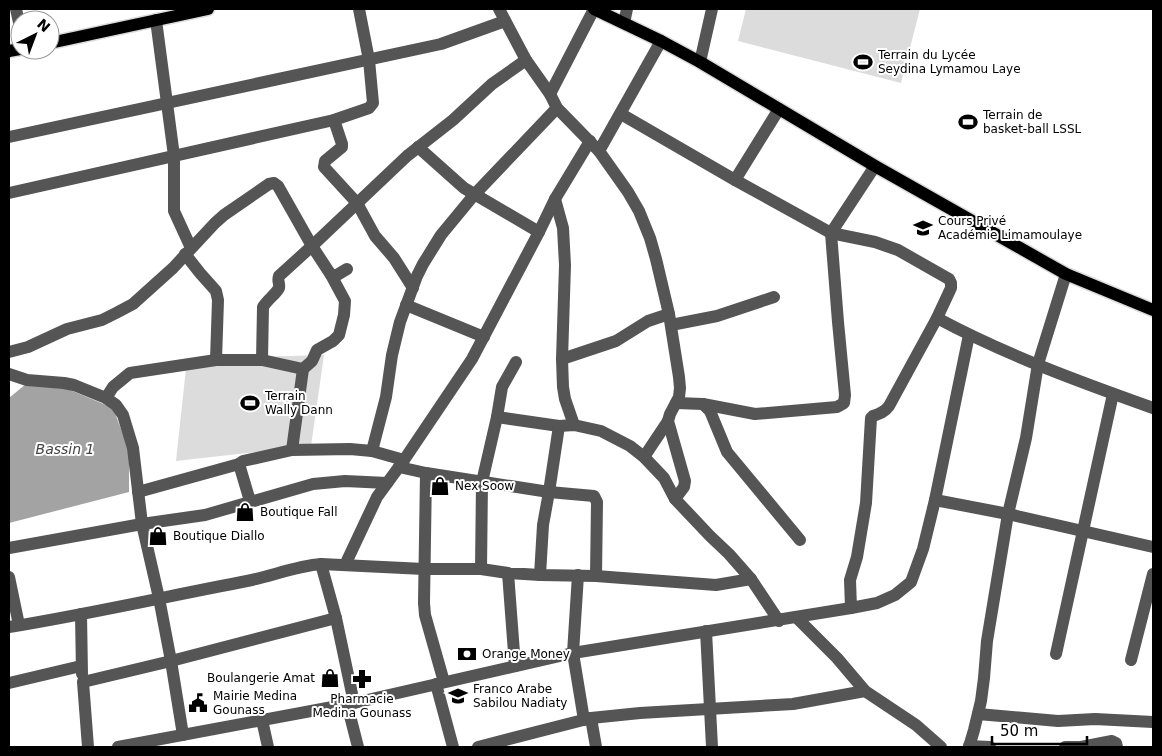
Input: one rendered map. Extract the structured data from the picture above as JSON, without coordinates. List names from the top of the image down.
{
  "water": ["Bassin 1"],
  "places": {
    "sports": ["Terrain du Lycée Seydina Lymamou Laye", "Terrain de basket-ball LSSL", "Terrain Wally Dann"],
    "school or university": ["Cours Privé Académie Limamoulaye", "Franco Arabe Sabilou Nadiaty"],
    "shop": [
      "Nex Soow",
      "Boutique Fall",
      "Boutique Diallo",
      "Boulangerie Amat"
    ],
    "bank": ["Orange Money"],
    "pharmacy": ["Pharmacie Medina Gounass"],
    "public building": ["Mairie Medina Gounass"]
  },
  "scale_bar": "50 m",
  "north": "top right"
}
